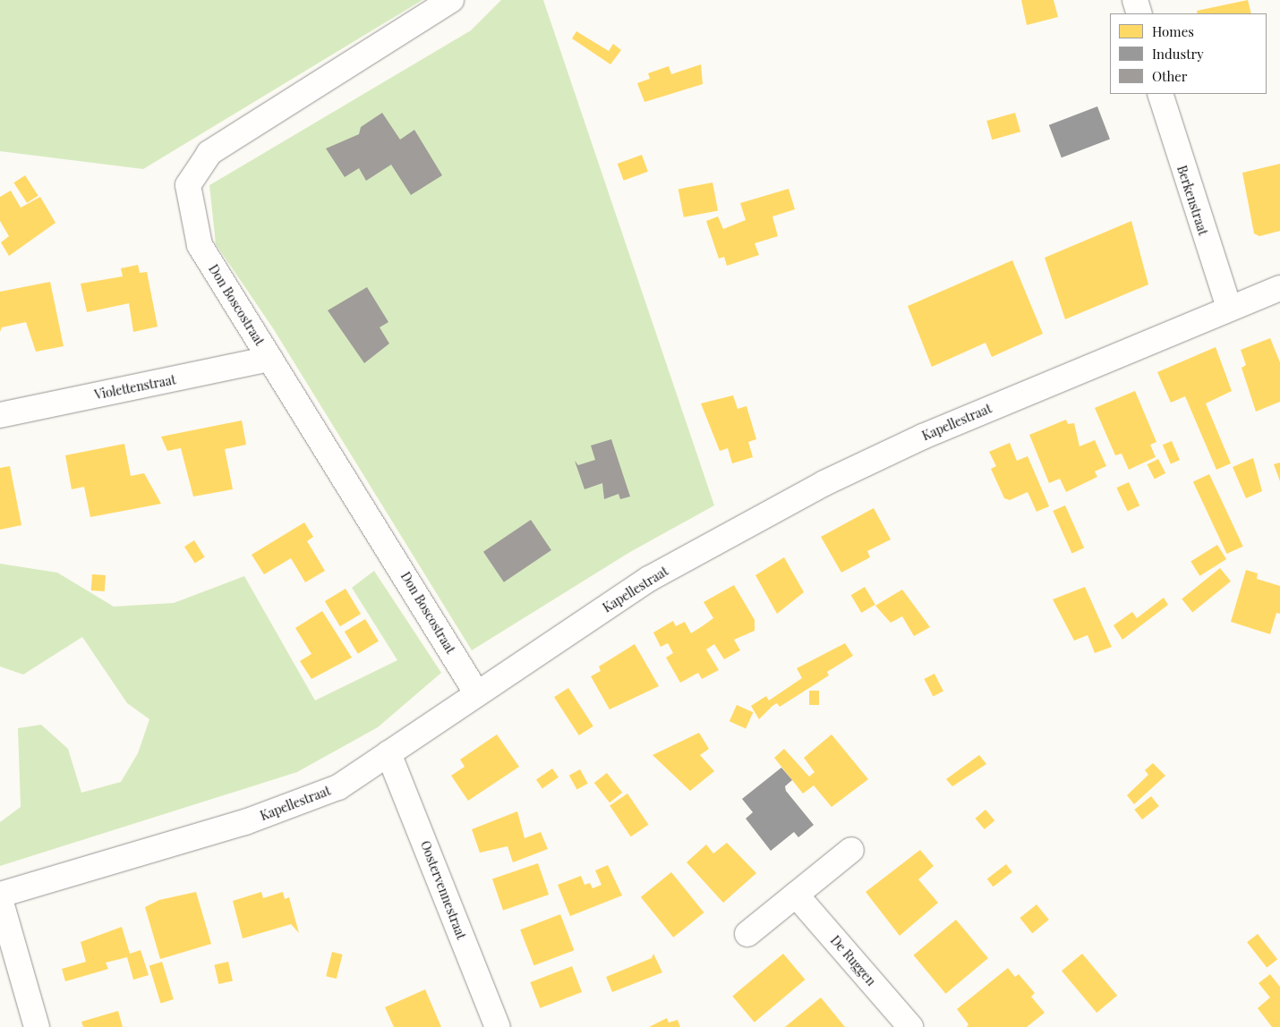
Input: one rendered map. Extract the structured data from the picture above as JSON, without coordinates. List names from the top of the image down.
{
  "streets": {
    "street": [
      "Berkenstraat",
      "Don Boscostraat",
      "Violettenstraat",
      "Kapellestraat",
      "Oostervennestraat",
      "De Ruggen"
    ]
  },
  "crossings": [
    ["Berkenstraat", "Kapellestraat"],
    ["Don Boscostraat", "Violettenstraat"],
    ["Don Boscostraat", "Kapellestraat"],
    ["Kapellestraat", "Oostervennestraat"]
  ],
  "legend": ["Homes", "Industry", "Other"]
}
